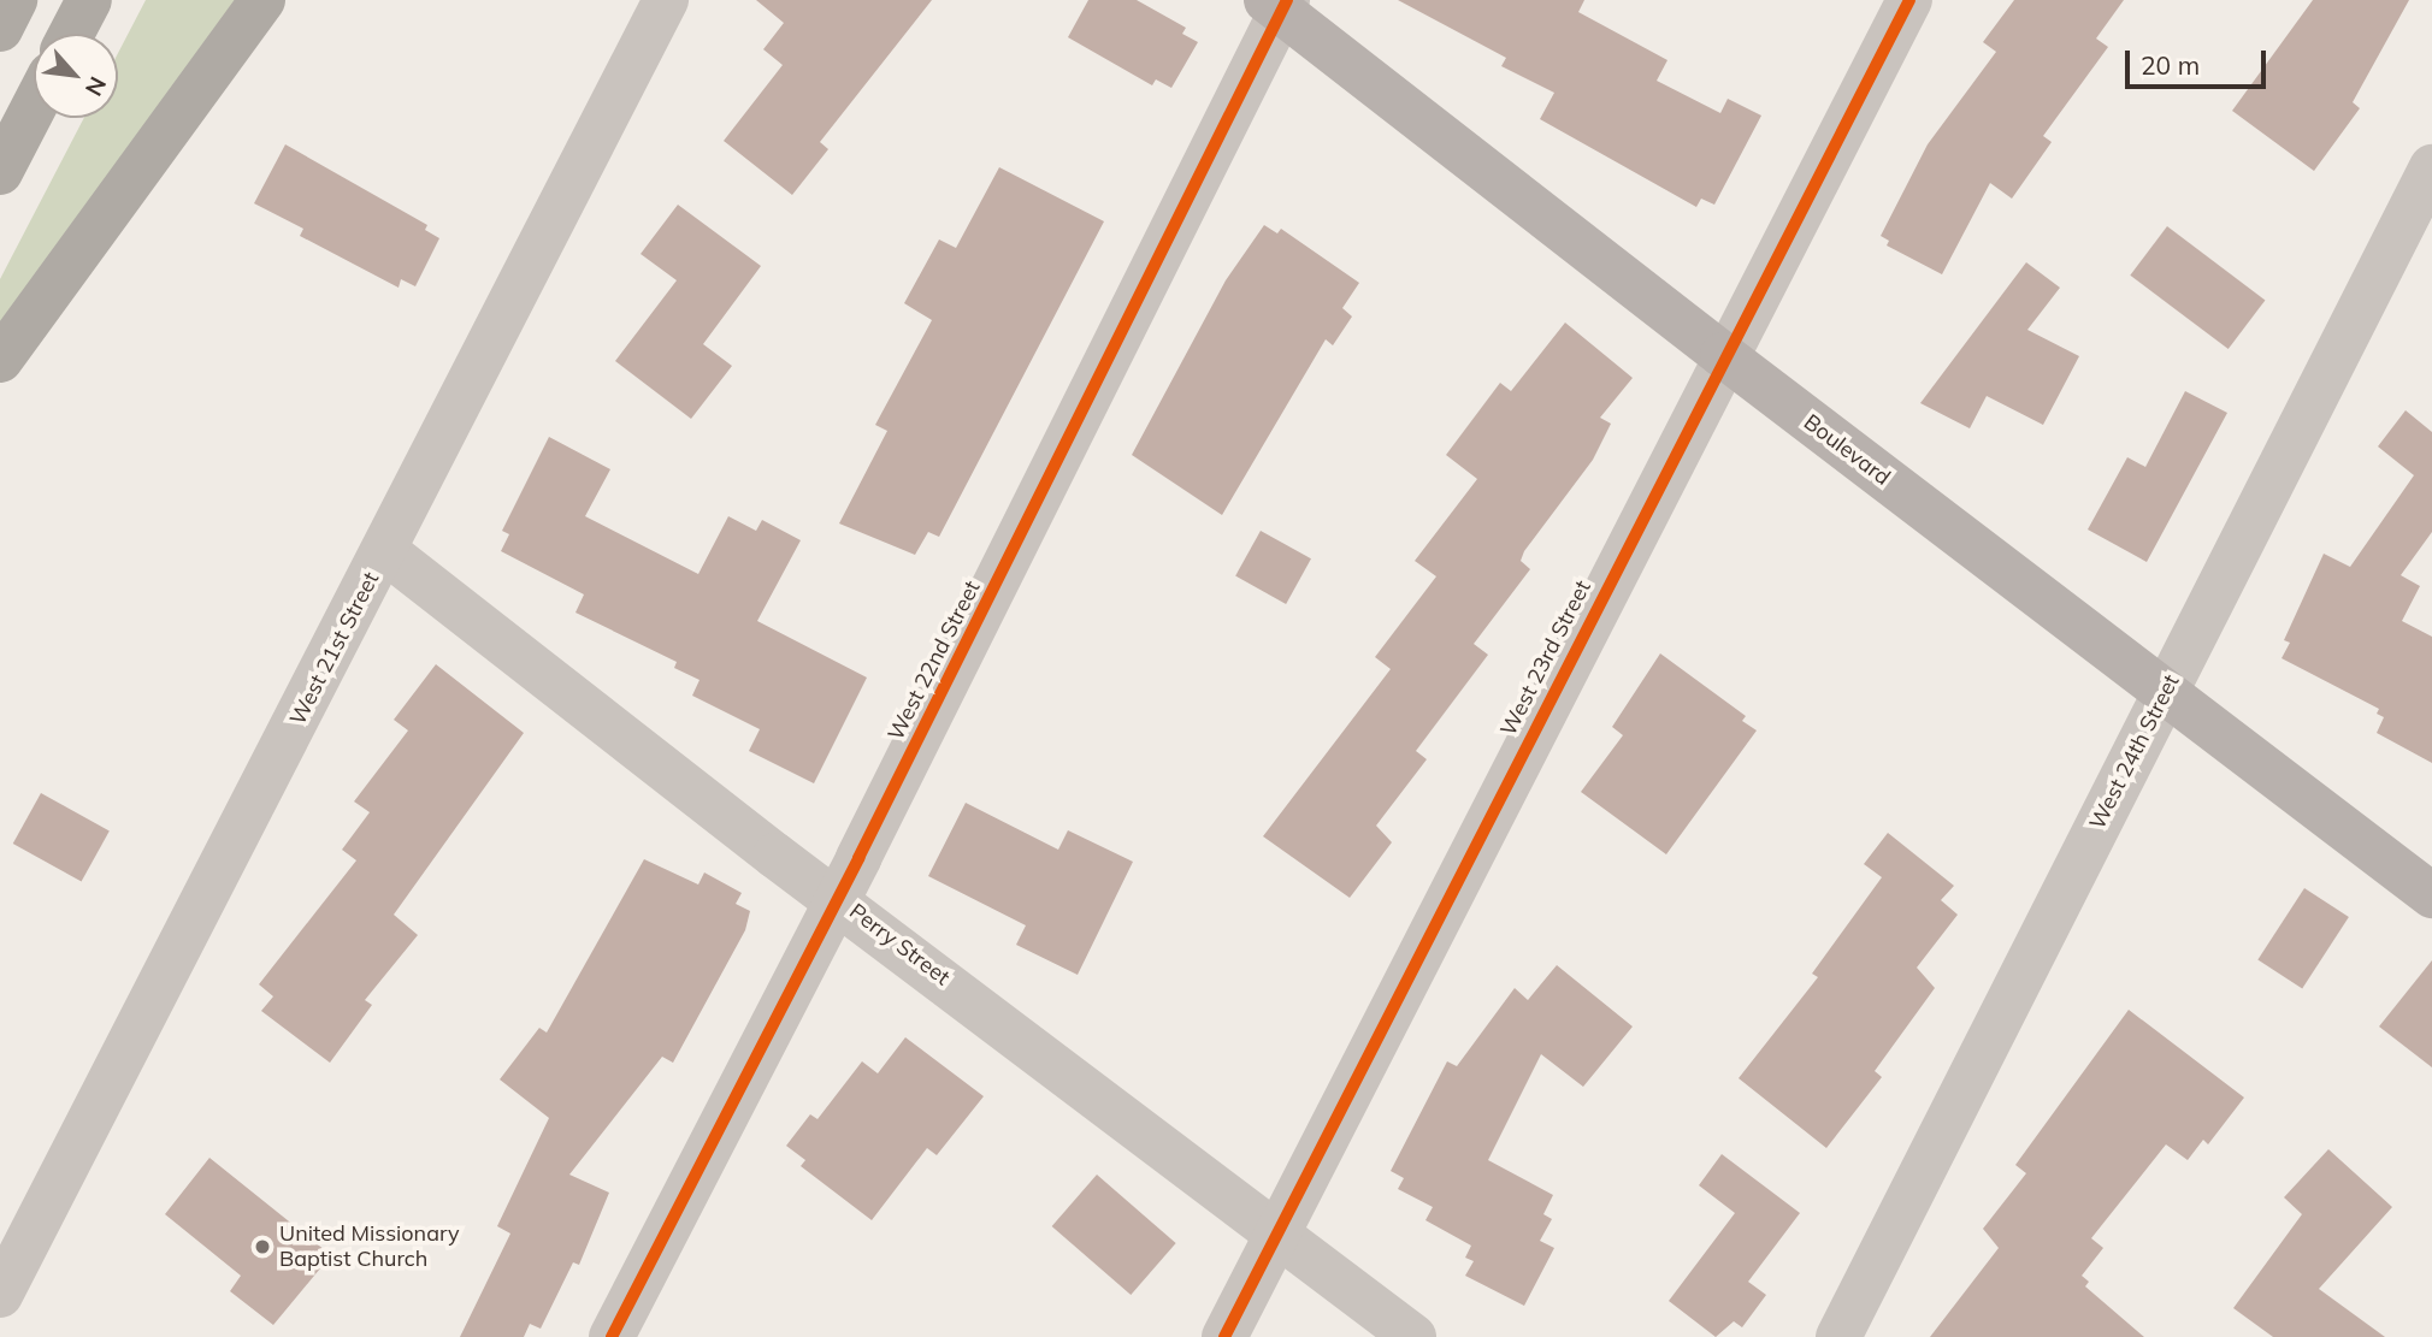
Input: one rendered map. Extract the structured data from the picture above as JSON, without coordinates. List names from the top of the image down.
{
  "streets": {
    "main road": ["Boulevard"],
    "street": [
      "West 21st Street",
      "West 23rd Street",
      "West 22nd Street",
      "West 24th Street",
      "Perry Street"
    ]
  },
  "crossings": [
    ["Boulevard", "West 23rd Street"],
    ["Boulevard", "West 22nd Street"],
    ["Boulevard", "West 24th Street"],
    ["West 21st Street", "Perry Street"],
    ["West 23rd Street", "Perry Street"],
    ["West 22nd Street", "Perry Street"]
  ],
  "places": ["United Missionary Baptist Church"],
  "scale_bar": "20 m",
  "north": "bottom right"
}
